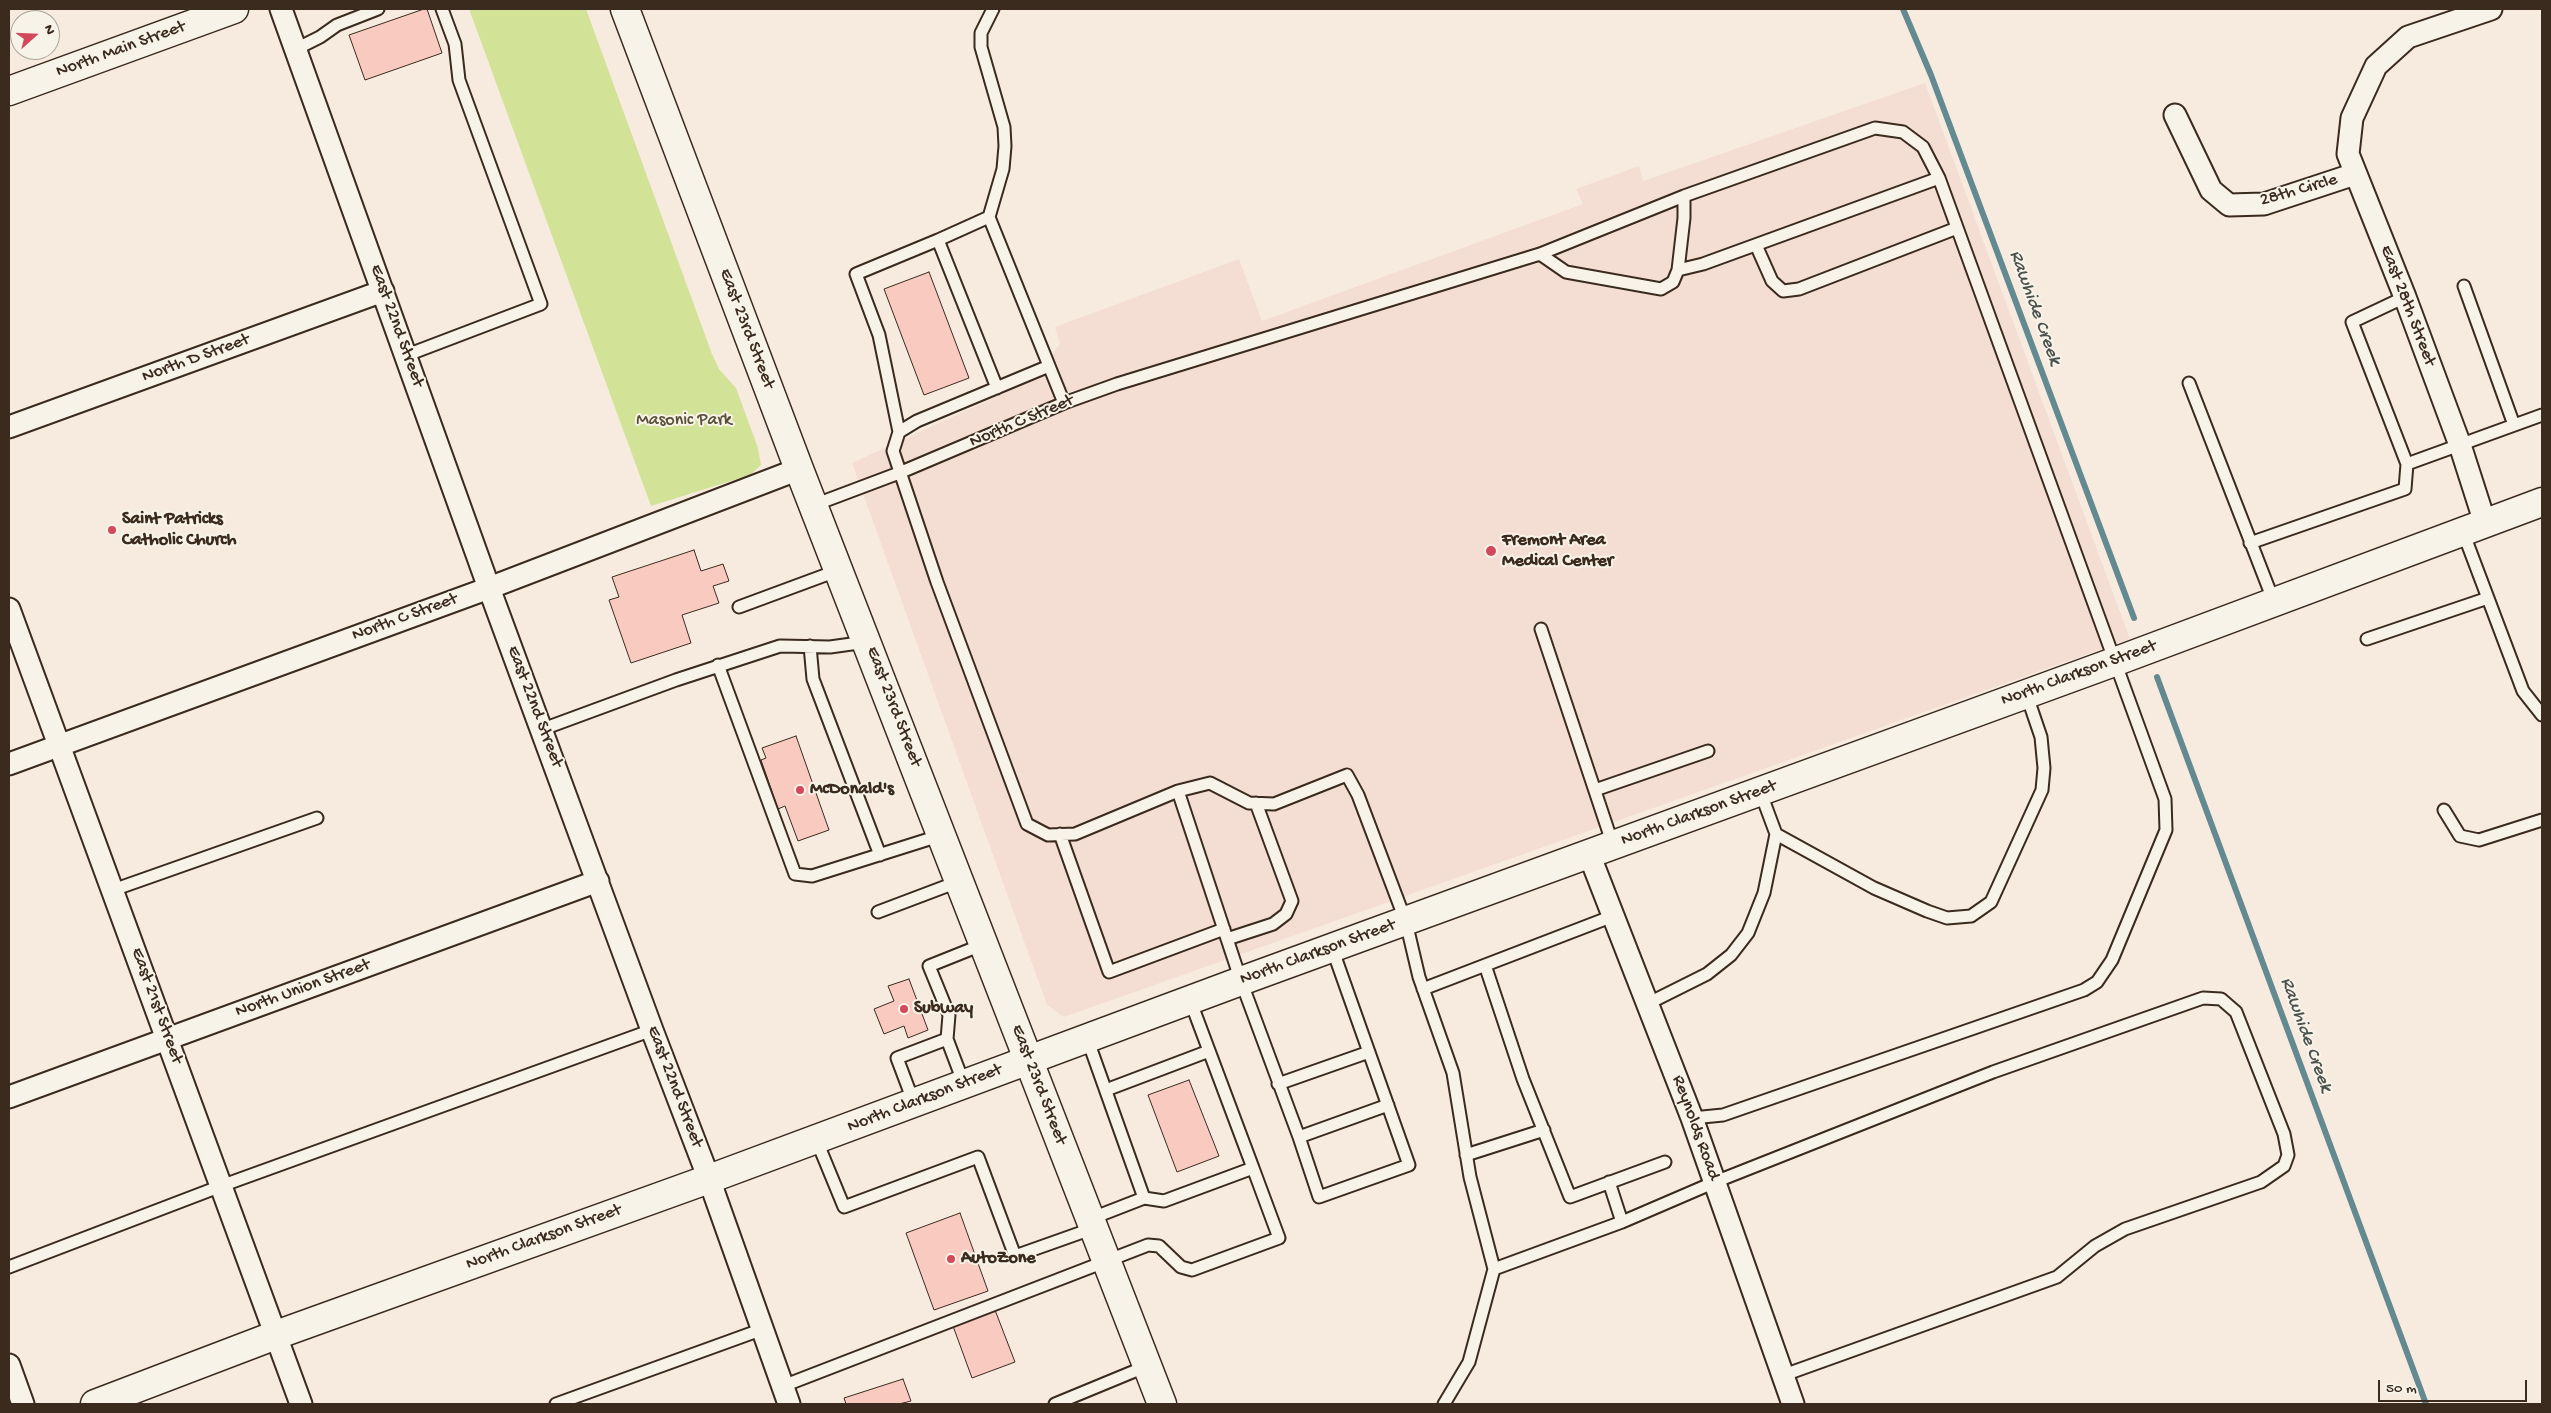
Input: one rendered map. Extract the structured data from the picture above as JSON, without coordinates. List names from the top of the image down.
{
  "streets": {
    "street": [
      "North Main Street",
      "28th Circle",
      "East 28th Street",
      "East 22nd Street",
      "East 23rd Street",
      "North D Street",
      "North C Street",
      "North Clarkson Street",
      "North Union Street",
      "East 21st Street",
      "Reynolds Road"
    ]
  },
  "crossings": [
    ["28th Circle", "East 28th Street"],
    ["East 28th Street", "North Clarkson Street"],
    ["East 22nd Street", "North D Street"],
    ["East 22nd Street", "North C Street"],
    ["East 22nd Street", "North Clarkson Street"],
    ["East 22nd Street", "North Union Street"],
    ["East 23rd Street", "North C Street"],
    ["East 23rd Street", "North Clarkson Street"],
    ["North C Street", "North Clarkson Street"],
    ["North C Street", "East 21st Street"],
    ["North C Street", "Reynolds Road"],
    ["North Clarkson Street", "East 21st Street"],
    ["North Clarkson Street", "Reynolds Road"],
    ["North Union Street", "East 21st Street"]
  ],
  "water": ["Rawhide Creek"],
  "parks": ["Masonic Park"],
  "places": [
    "Saint Patricks Catholic Church",
    "Fremont Area Medical Center",
    "McDonald's",
    "Subway",
    "AutoZone"
  ],
  "scale_bar": "50 m",
  "north": "right"
}
